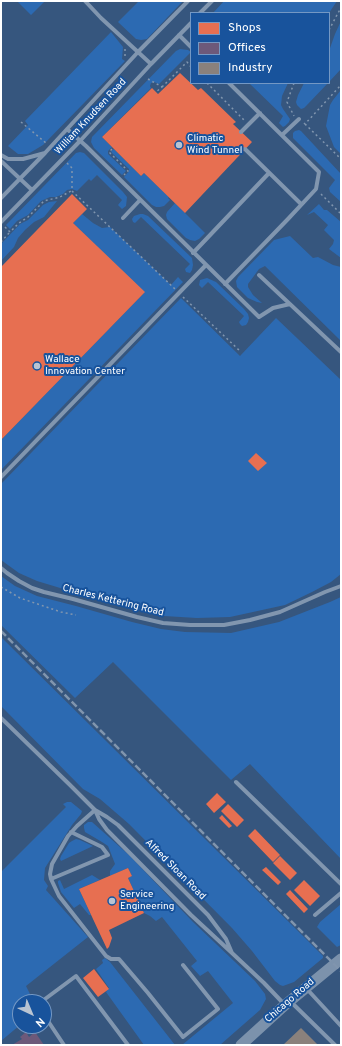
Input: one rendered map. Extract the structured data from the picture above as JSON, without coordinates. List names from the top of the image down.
{
  "streets": {
    "main road": ["Chicago Road"],
    "lane": ["William Knudsen Road", "Charles Kettering Road", "Alfred Sloan Road"]
  },
  "crossings": [
    ["Alfred Sloan Road", "Chicago Road"]
  ],
  "places": ["Climatic Wind Tunnel", "Wallace Innovation Center", "Service Engineering"],
  "legend": ["Shops", "Offices", "Industry"],
  "north": "bottom right"
}
